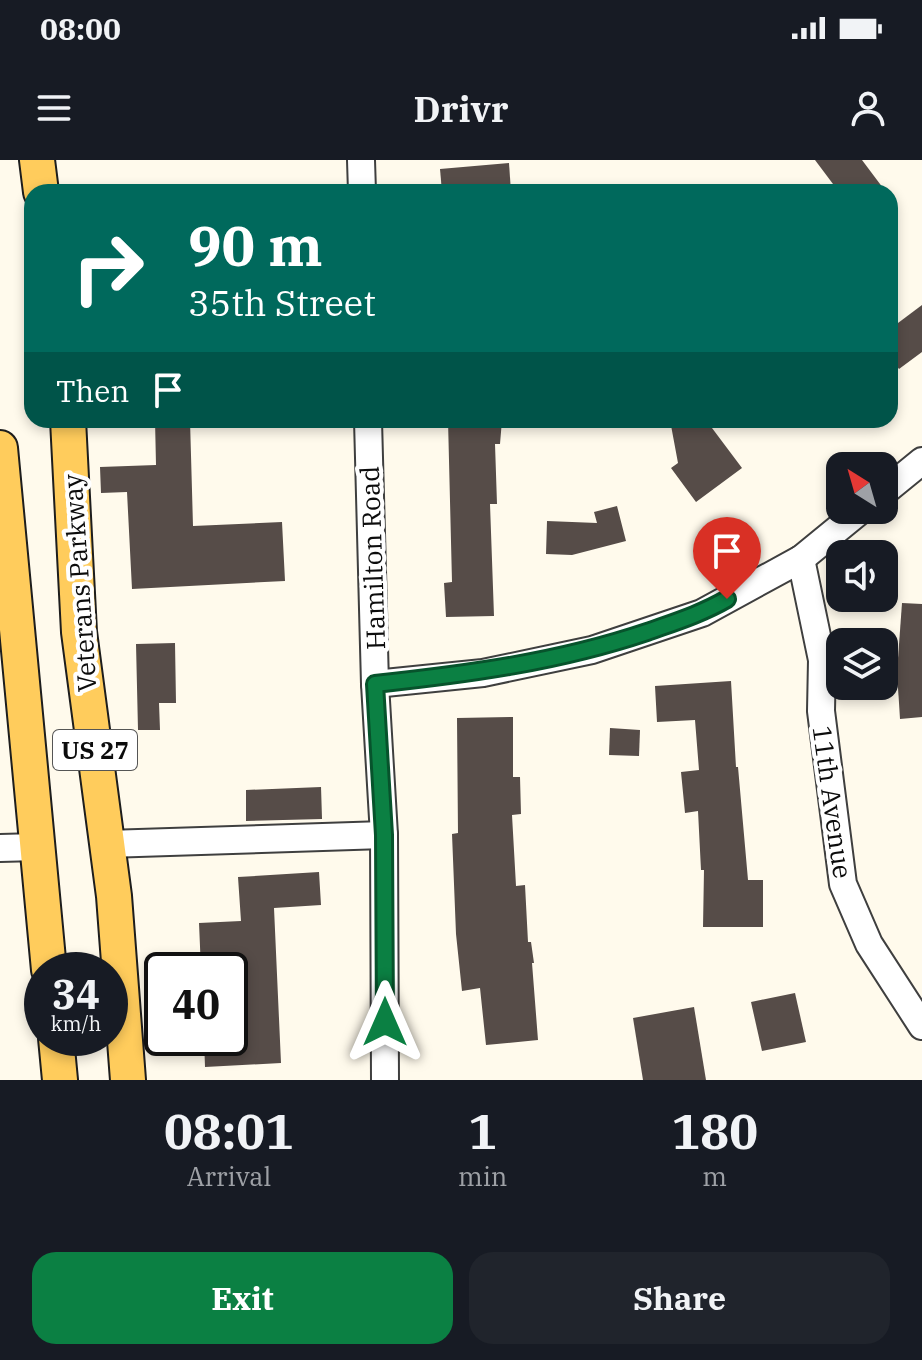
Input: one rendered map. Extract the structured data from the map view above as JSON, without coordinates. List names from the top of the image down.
{
  "streets": {
    "main road": ["Veterans Parkway", "US 27"],
    "street": ["Hamilton Road", "11th Avenue"]
  },
  "north": "top left",
  "page": {
    "status": "08:00",
    "header": "Drivr",
    "turn": ["90 m", "35th Street"],
    "then": "Then",
    "speed": "34 km/h",
    "limit": "40",
    "eta": [
      "08:01",
      "Arrival",
      "1",
      "min",
      "180",
      "m"
    ],
    "buttons": ["Exit", "Share"]
  }
}
